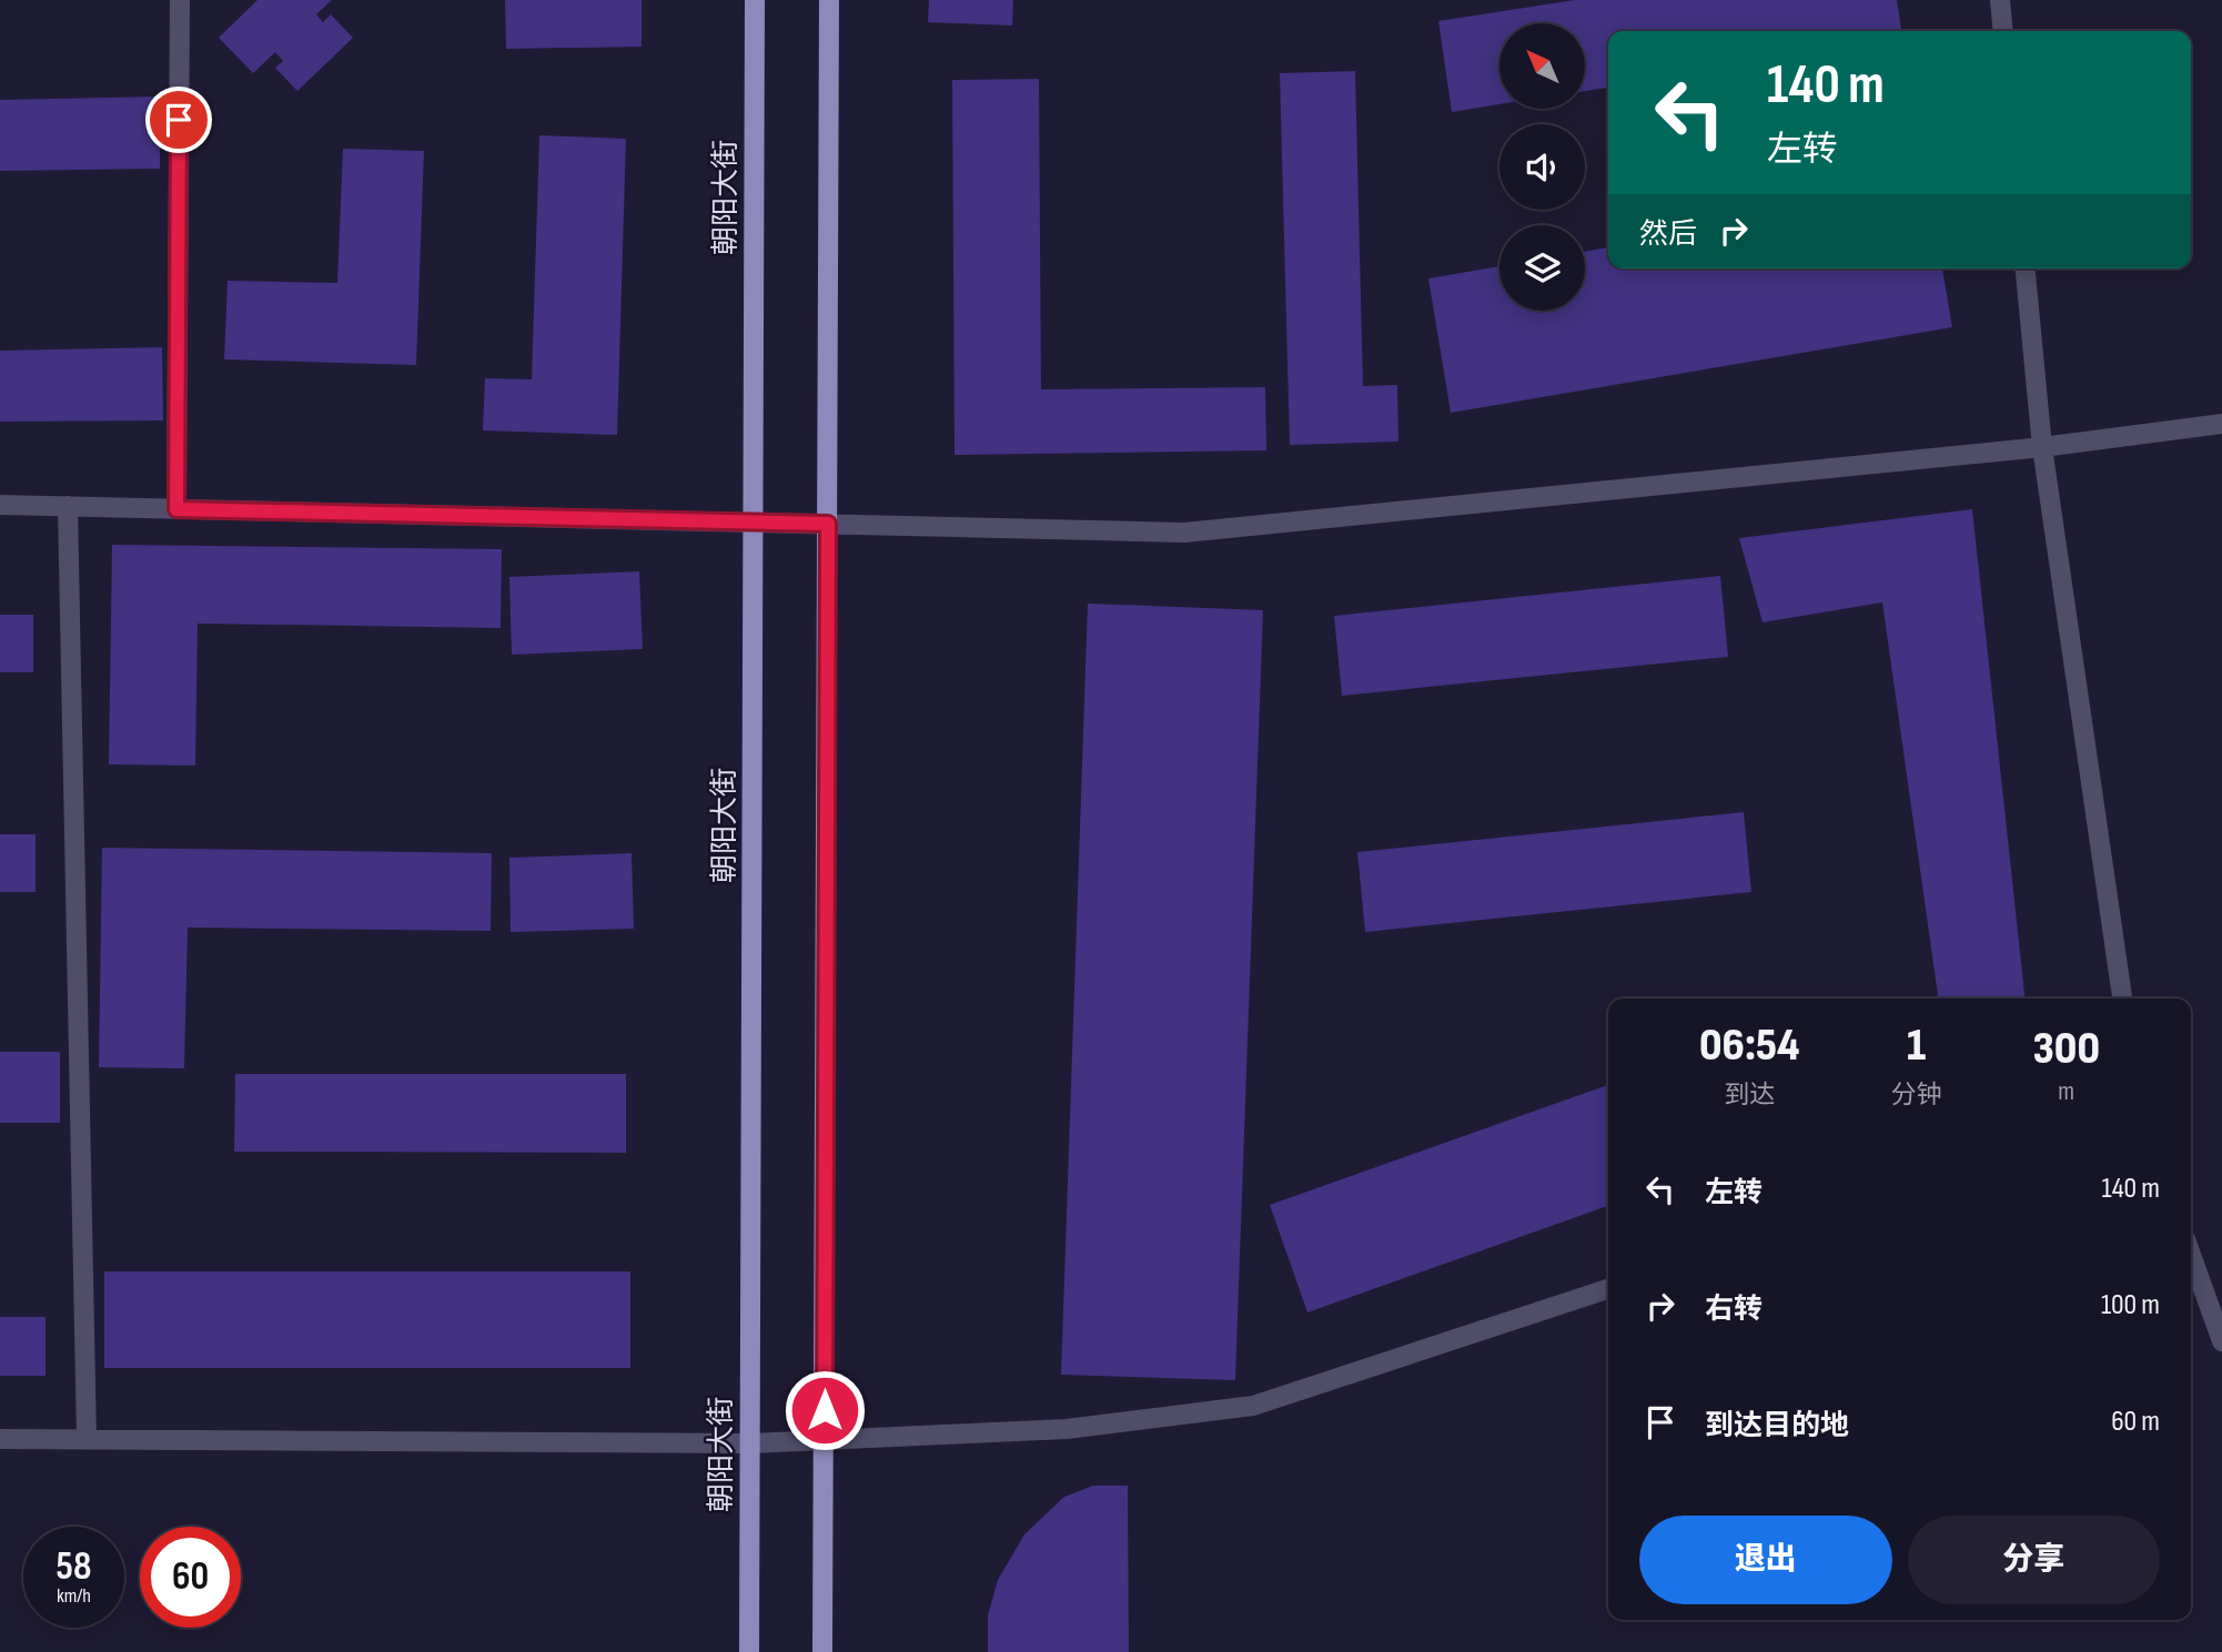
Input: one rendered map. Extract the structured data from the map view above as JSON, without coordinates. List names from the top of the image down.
{
  "streets": {
    "main road": ["朝阳大街"]
  },
  "north": "top left",
  "page": {
    "turn": ["140 m", "左转"],
    "then": "然后",
    "eta": [
      "06:54",
      "到达",
      "1",
      "分钟",
      "300",
      "m"
    ],
    "list": [
      {
        "name": "左转",
        "value": "140 m"
      },
      {
        "name": "右转",
        "value": "100 m"
      },
      {
        "name": "到达目的地",
        "value": "60 m"
      }
    ],
    "buttons": ["退出", "分享"],
    "speed": "58 km/h",
    "limit": "60"
  }
}
